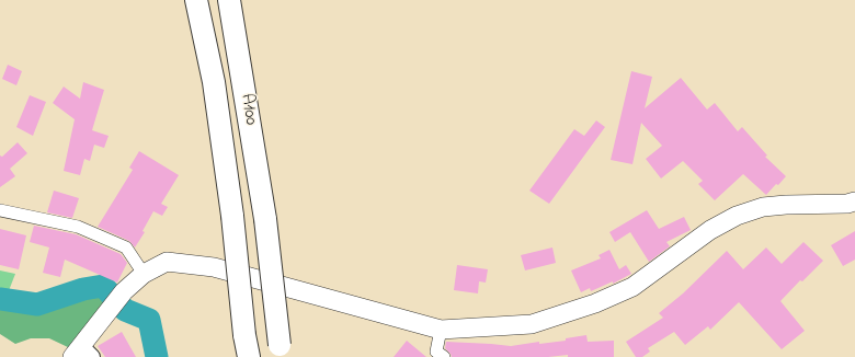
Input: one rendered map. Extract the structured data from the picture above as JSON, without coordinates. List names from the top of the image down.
{
  "streets": {
    "highway": ["A100"]
  }
}
